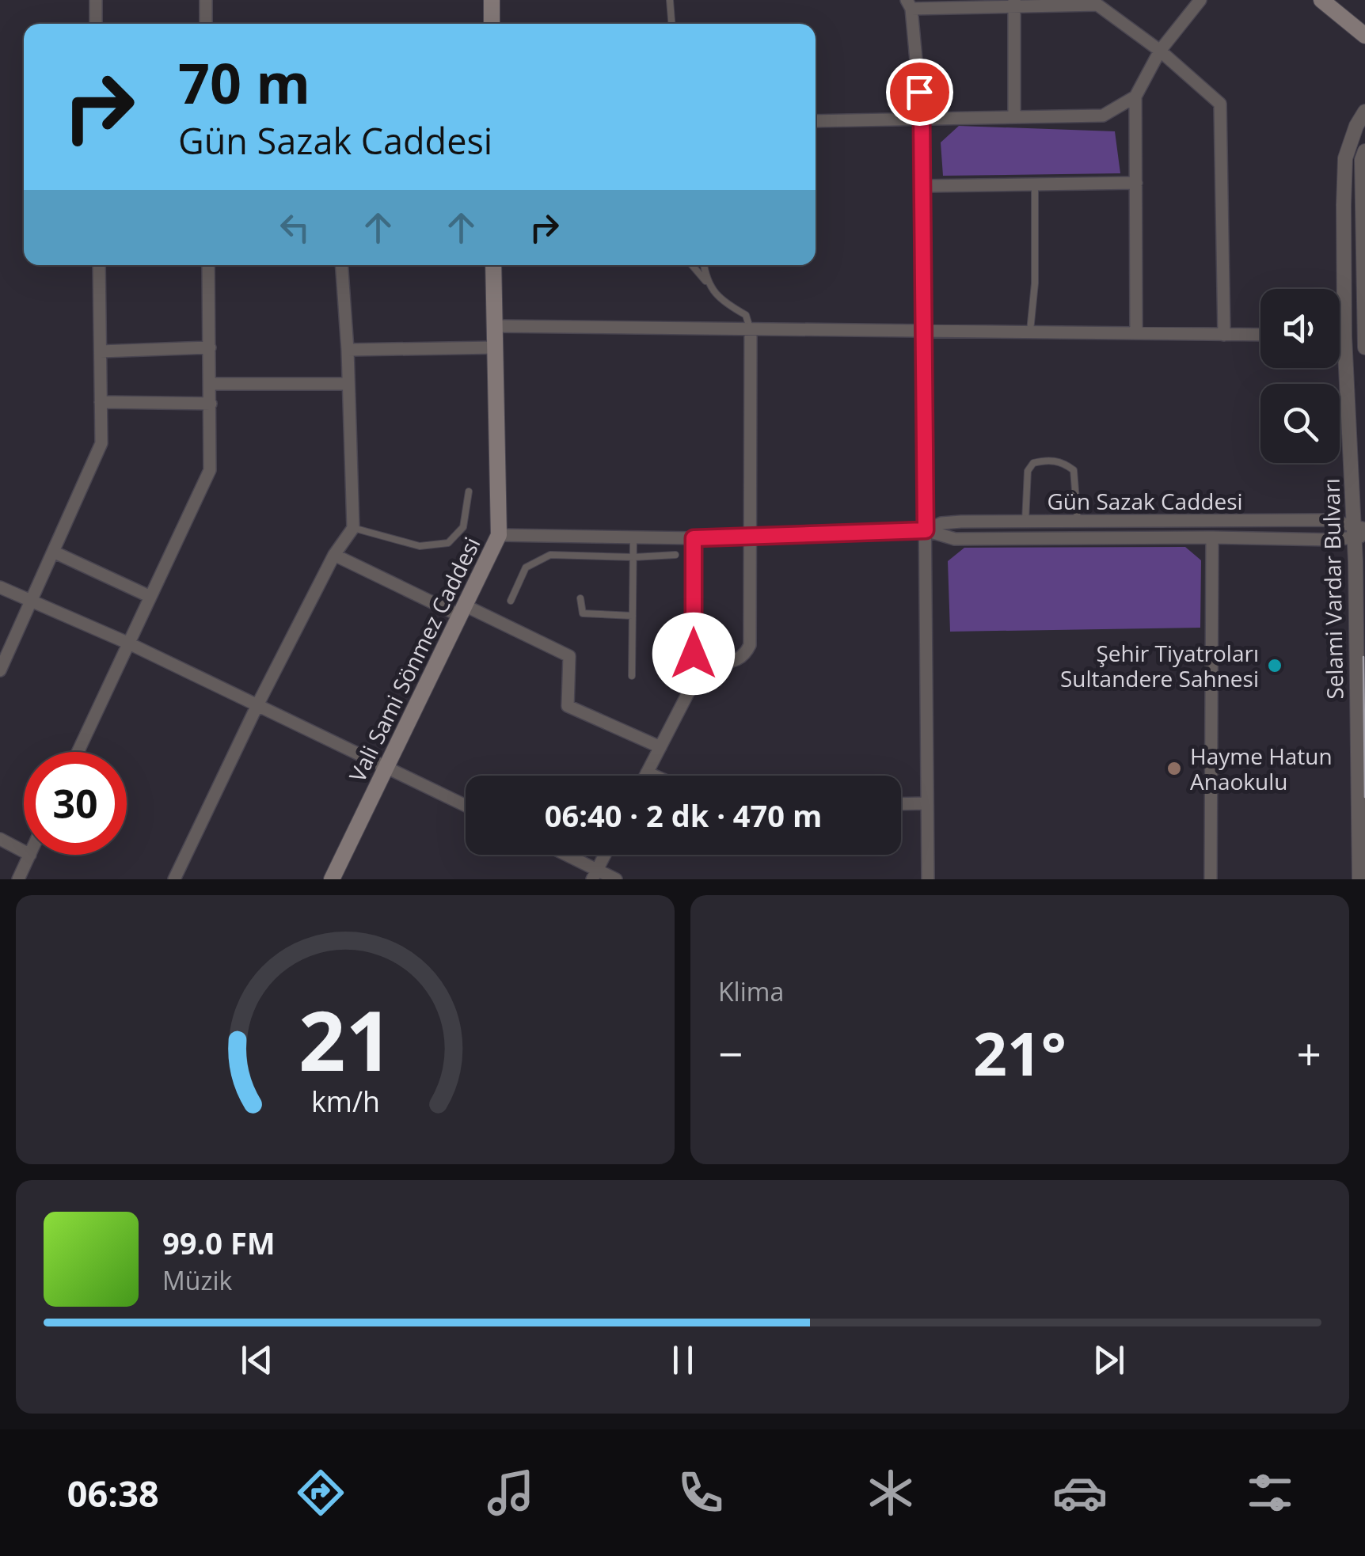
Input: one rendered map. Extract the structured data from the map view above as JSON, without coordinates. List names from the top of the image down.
{
  "streets": {
    "main road": ["Vali Sami Sönmez Caddesi"],
    "street": ["Gün Sazak Caddesi", "Selami Vardar Bulvarı"]
  },
  "crossings": [
    ["Gün Sazak Caddesi", "Selami Vardar Bulvarı"],
    ["Gün Sazak Caddesi", "Vali Sami Sönmez Caddesi"]
  ],
  "places": ["Şehir Tiyatroları Sultandere Sahnesi", "Hayme Hatun Anaokulu"],
  "page": {
    "turn": ["70 m", "Gün Sazak Caddesi"],
    "limit": "30",
    "trip": "06:40 · 2 dk · 470 m",
    "tile": "Klima",
    "heat": ["−", "21°", "+"],
    "song": ["99.0 FM", "Müzik"],
    "tabs": "06:38",
    "gauge": ["21", "km/h"]
  }
}
